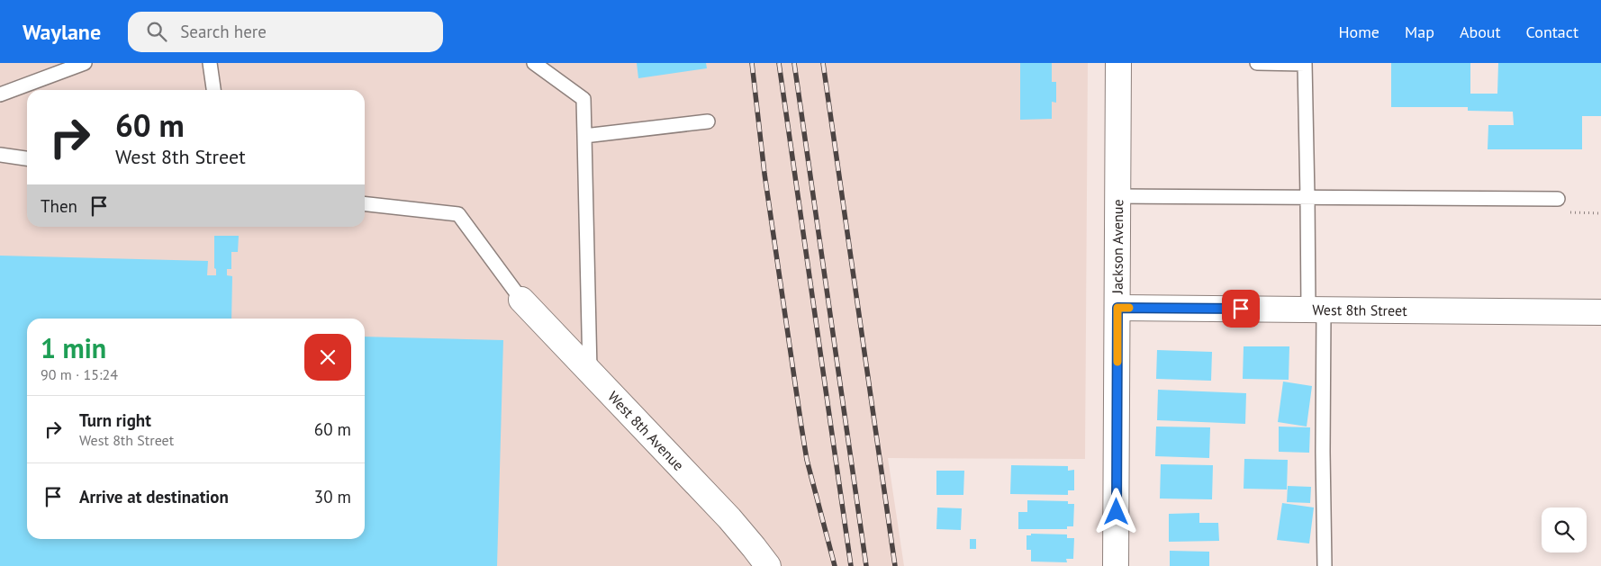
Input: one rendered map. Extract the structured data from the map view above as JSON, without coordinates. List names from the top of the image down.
{
  "streets": {
    "street": ["Jackson Avenue", "West 8th Street", "West 8th Avenue"]
  },
  "crossings": [
    ["Jackson Avenue", "West 8th Street"]
  ],
  "page": {
    "header": "Waylane",
    "search": "Search here",
    "nav": [
      "Home",
      "Map",
      "About",
      "Contact"
    ],
    "turn": ["60 m", "West 8th Street"],
    "then": "Then",
    "heading": ["1 min", "90 m · 15:24"],
    "list": [
      {
        "name": "Turn right",
        "note": "West 8th Street",
        "value": "60 m"
      },
      {
        "name": "Arrive at destination",
        "value": "30 m"
      }
    ]
  }
}
